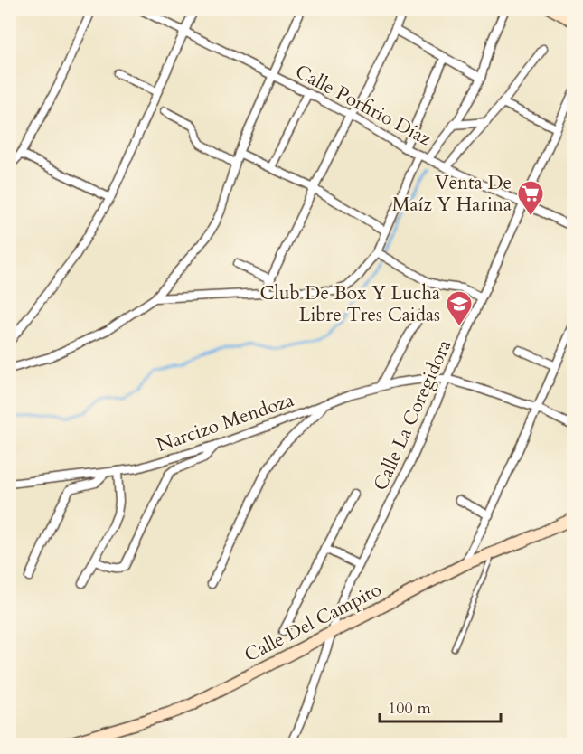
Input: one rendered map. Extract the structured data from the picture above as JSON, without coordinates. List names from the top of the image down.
{
  "streets": {
    "street": [
      "Calle Porfirio Díaz",
      "Calle La Coregidora",
      "Narcizo Mendoza",
      "Calle Del Campito"
    ]
  },
  "crossings": [
    ["Calle Porfirio Díaz", "Calle La Coregidora"],
    ["Calle La Coregidora", "Narcizo Mendoza"],
    ["Calle La Coregidora", "Calle Del Campito"]
  ],
  "places": {
    "supermarket": ["Venta De Maíz Y Harina"],
    "school or university": ["Club De Box Y Lucha Libre Tres Caidas"]
  },
  "scale_bar": "100 m"
}
